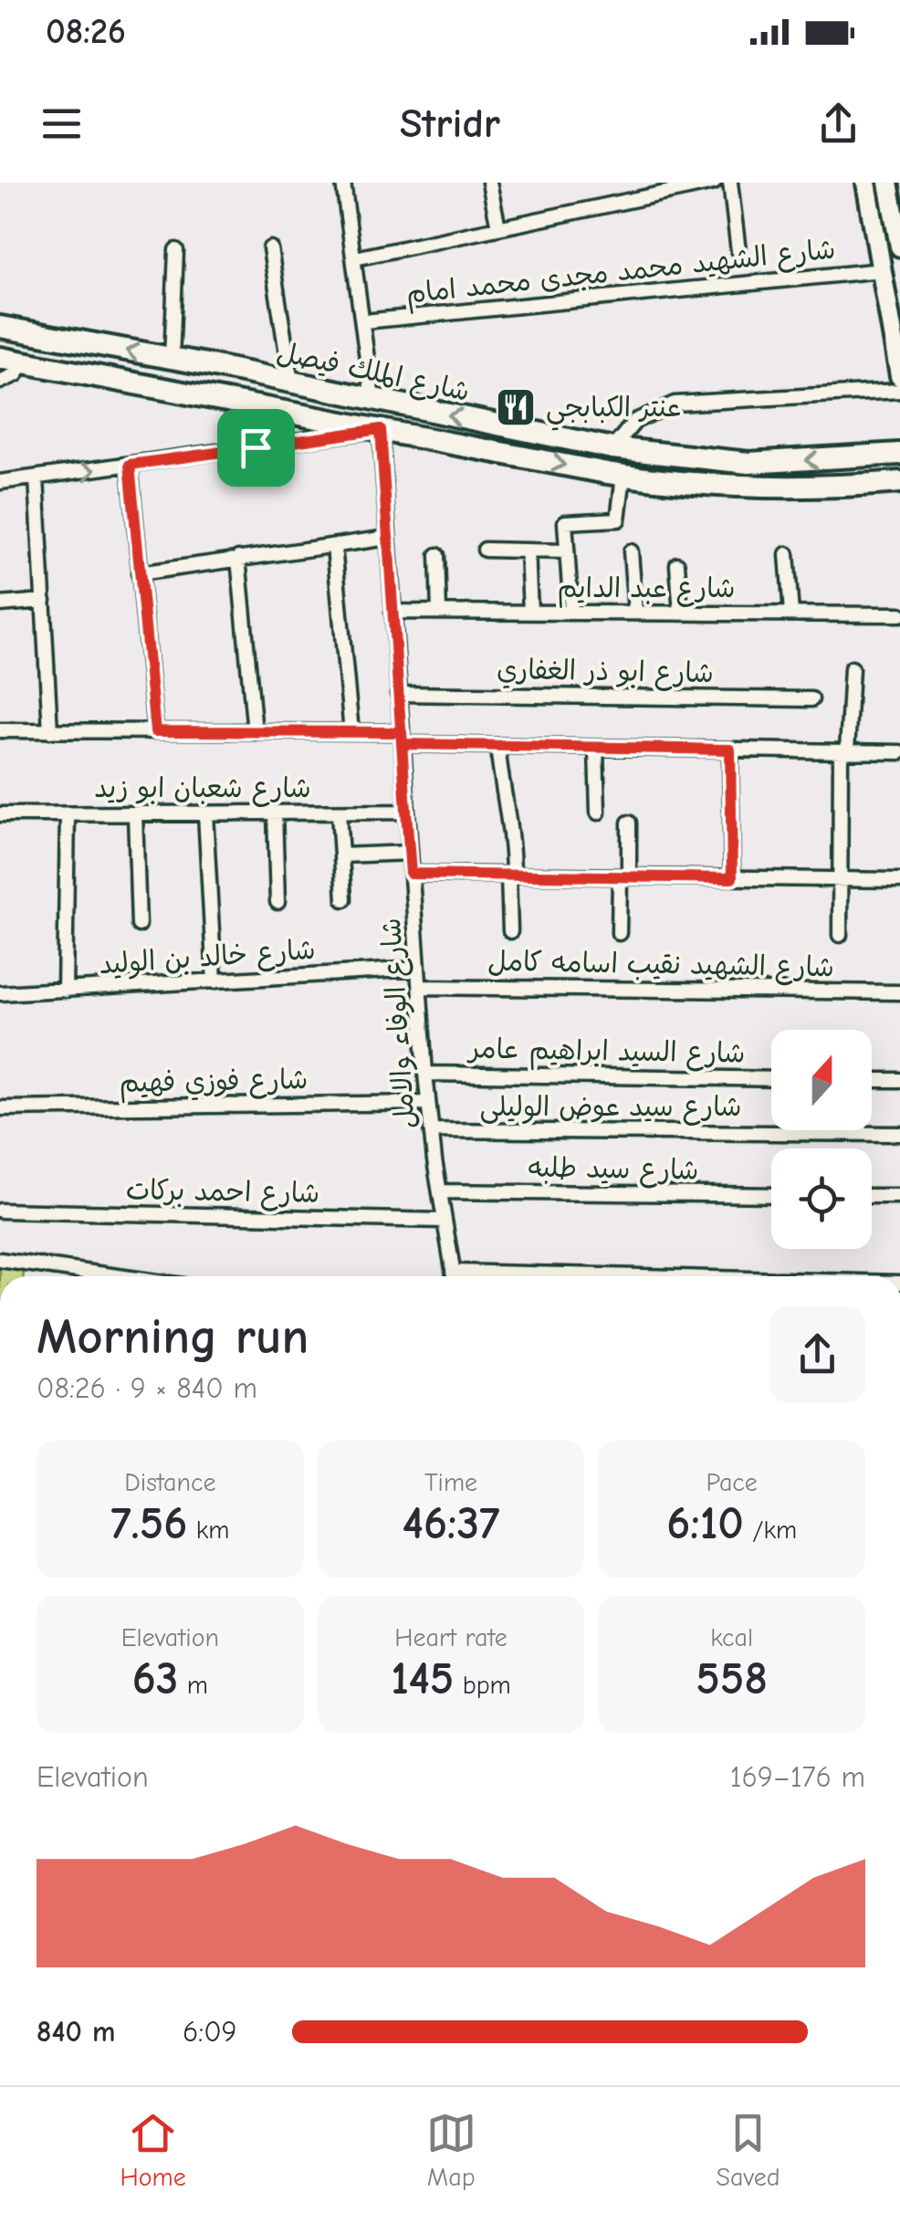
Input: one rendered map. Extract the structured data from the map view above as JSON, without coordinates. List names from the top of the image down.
{
  "streets": {
    "main road": ["شارع الملك فيصل"],
    "street": [
      "شارع الشهيد محمد مجدى محمد امام",
      "شارع عبد الدايم",
      "شارع ابو ذر الغفاري",
      "شارع شعبان ابو زيد",
      "شارع خالد بن الوليد",
      "شارع الشهيد نقيب اسامه كامل",
      "شارع الوفاء والامل",
      "شارع السيد ابراهيم عامر",
      "شارع فوزي فهيم",
      "شارع سيد عوض الوليلى",
      "شارع سيد طلبه",
      "شارع احمد بركات"
    ]
  },
  "crossings": [
    ["شارع الملك فيصل", "شارع الوفاء والامل"],
    ["شارع عبد الدايم", "شارع الوفاء والامل"],
    ["شارع ابو ذر الغفاري", "شارع الوفاء والامل"],
    ["شارع شعبان ابو زيد", "شارع الوفاء والامل"],
    ["شارع خالد بن الوليد", "شارع الوفاء والامل"],
    ["شارع الشهيد نقيب اسامه كامل", "شارع الوفاء والامل"],
    ["شارع الوفاء والامل", "شارع السيد ابراهيم عامر"],
    ["شارع الوفاء والامل", "شارع فوزي فهيم"],
    ["شارع الوفاء والامل", "شارع سيد عوض الوليلى"],
    ["شارع الوفاء والامل", "شارع سيد طلبه"],
    ["شارع الوفاء والامل", "شارع احمد بركات"]
  ],
  "places": {
    "restaurant": ["عنتر الكبابجي"]
  },
  "north": "top",
  "page": {
    "status": "08:26",
    "header": "Stridr",
    "heading": ["Morning run", "08:26 · 9 × 840 m"],
    "stats": [
      ["Distance", "7.56 km"],
      ["Time", "46:37"],
      ["Pace", "6:10 /km"],
      ["Elevation", "63 m"],
      ["Heart rate", "145 bpm"],
      ["kcal", "558"]
    ],
    "chart": ["Elevation", "169–176 m"],
    "list": [
      {
        "name": "840 m",
        "note": "6:09"
      }
    ],
    "tabs": ["Home", "Map", "Saved"]
  }
}
